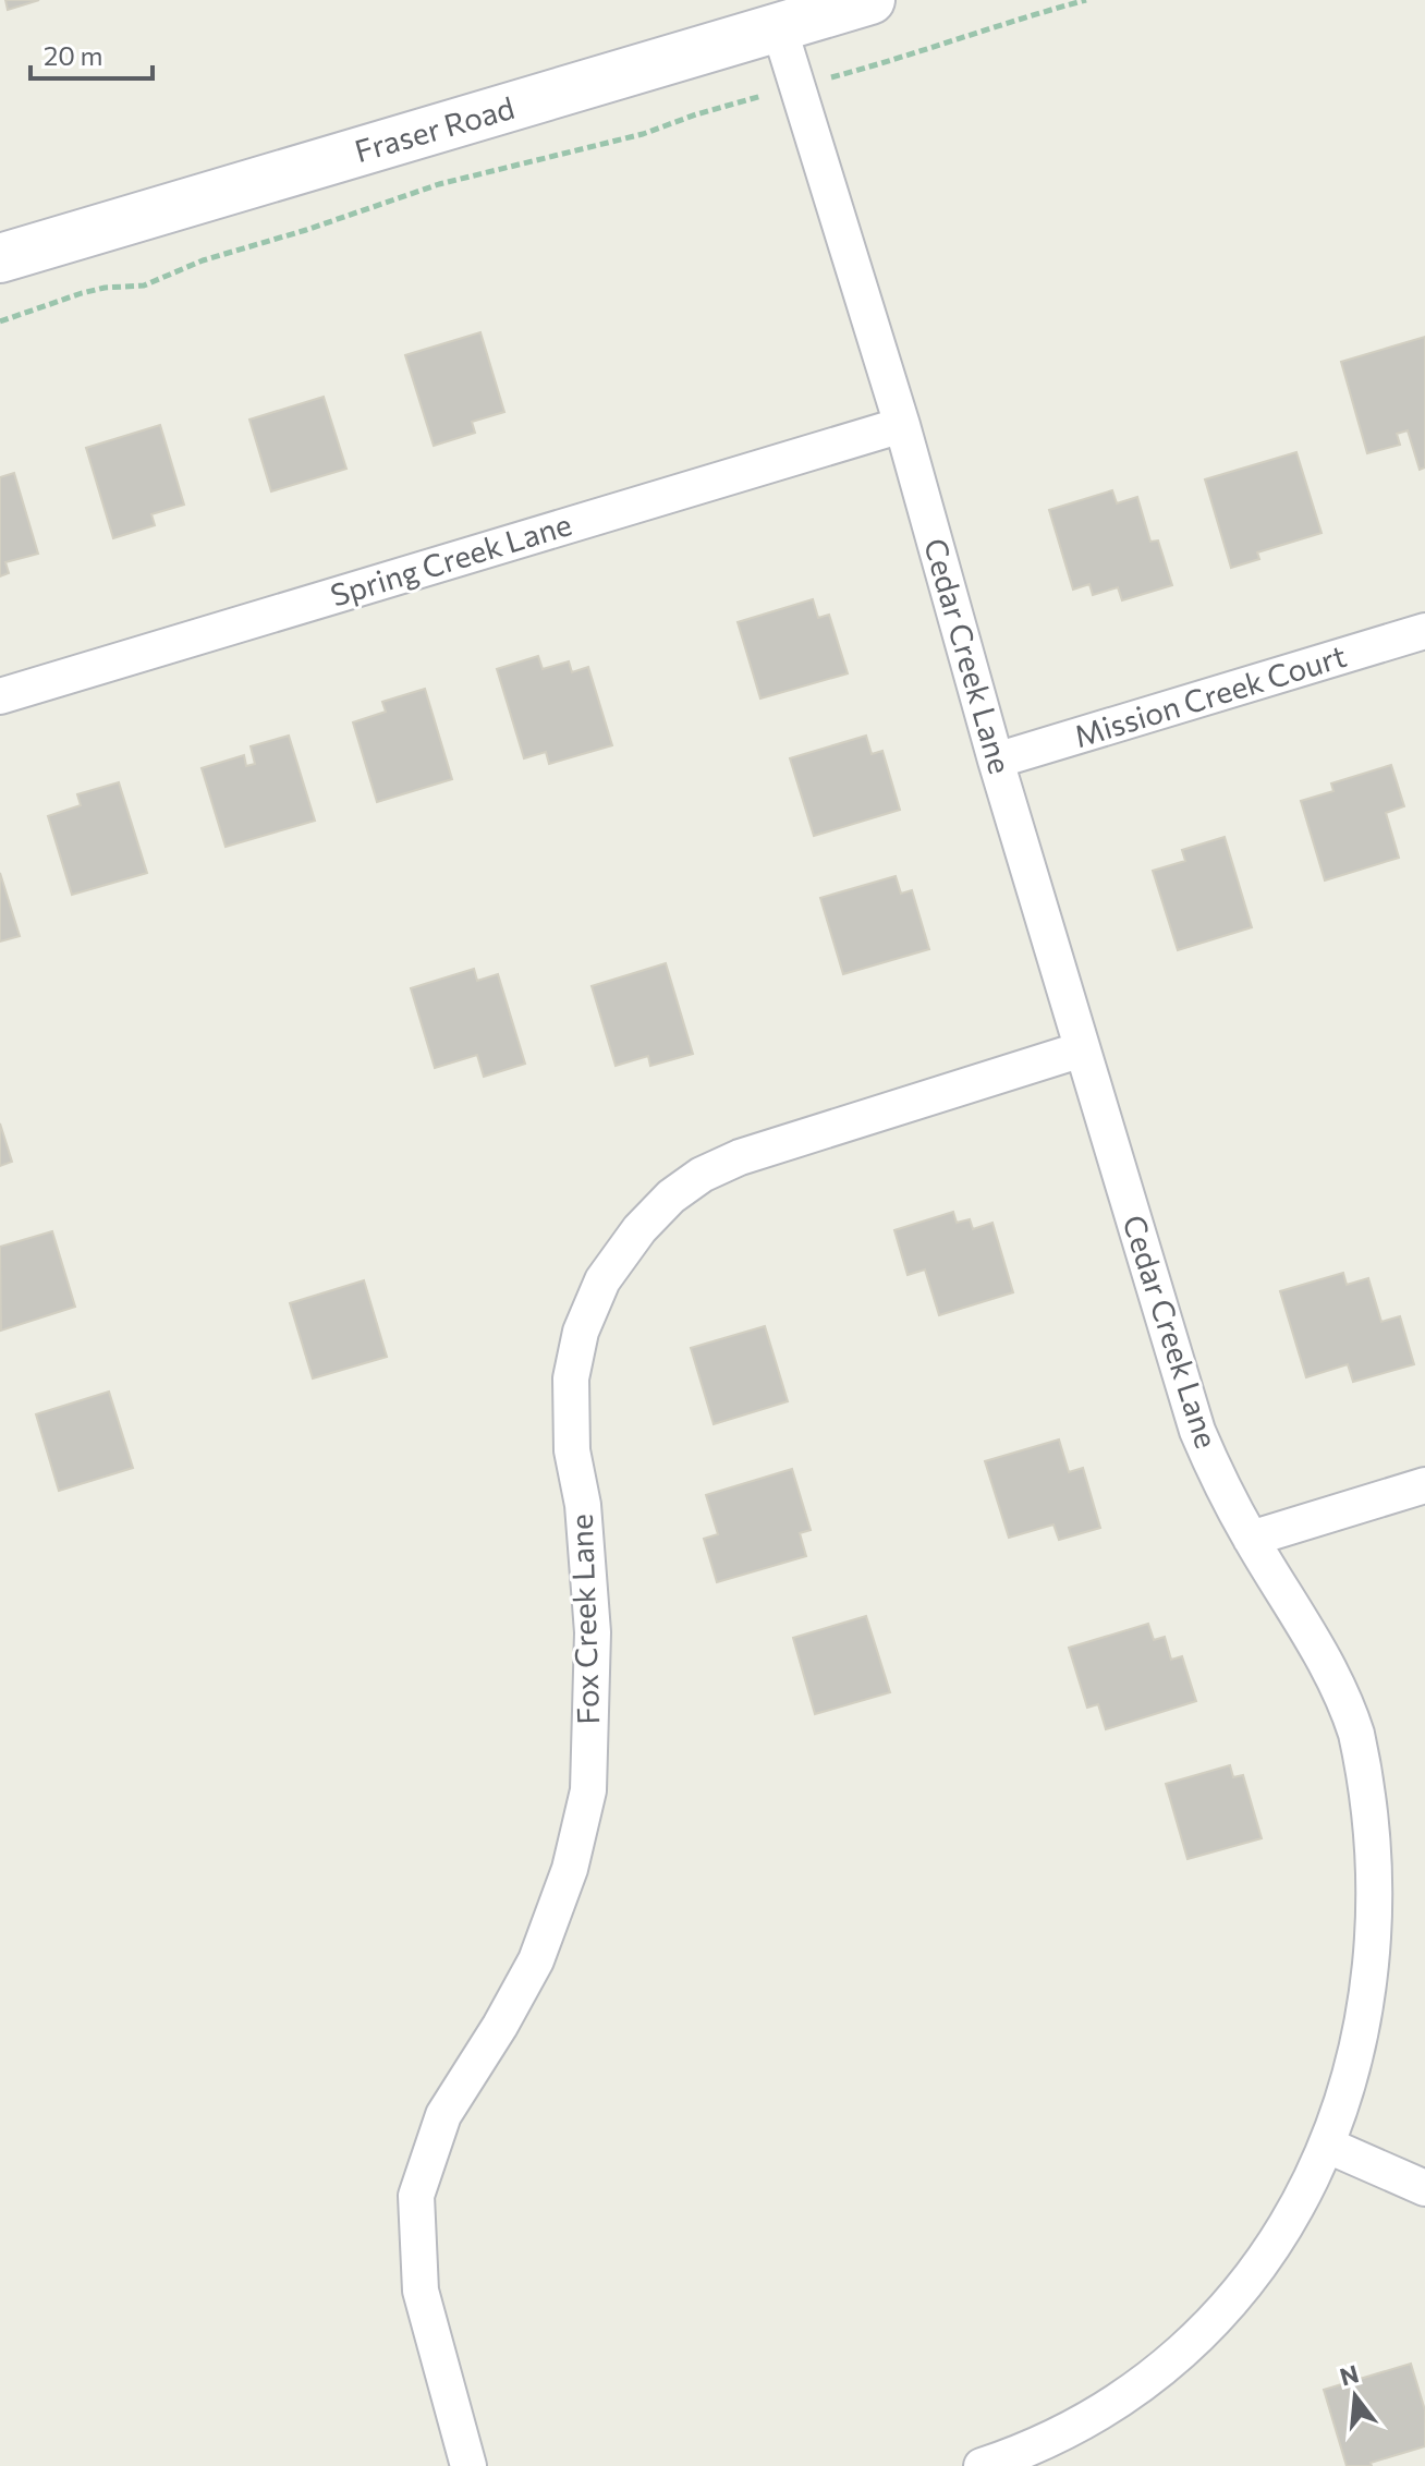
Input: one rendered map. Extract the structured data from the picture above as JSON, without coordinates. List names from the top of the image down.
{
  "streets": {
    "street": [
      "Fraser Road",
      "Spring Creek Lane",
      "Cedar Creek Lane",
      "Mission Creek Court",
      "Fox Creek Lane"
    ]
  },
  "crossings": [
    ["Fraser Road", "Cedar Creek Lane"],
    ["Spring Creek Lane", "Cedar Creek Lane"],
    ["Cedar Creek Lane", "Mission Creek Court"],
    ["Cedar Creek Lane", "Fox Creek Lane"]
  ],
  "scale_bar": "20 m",
  "north": "top"
}
